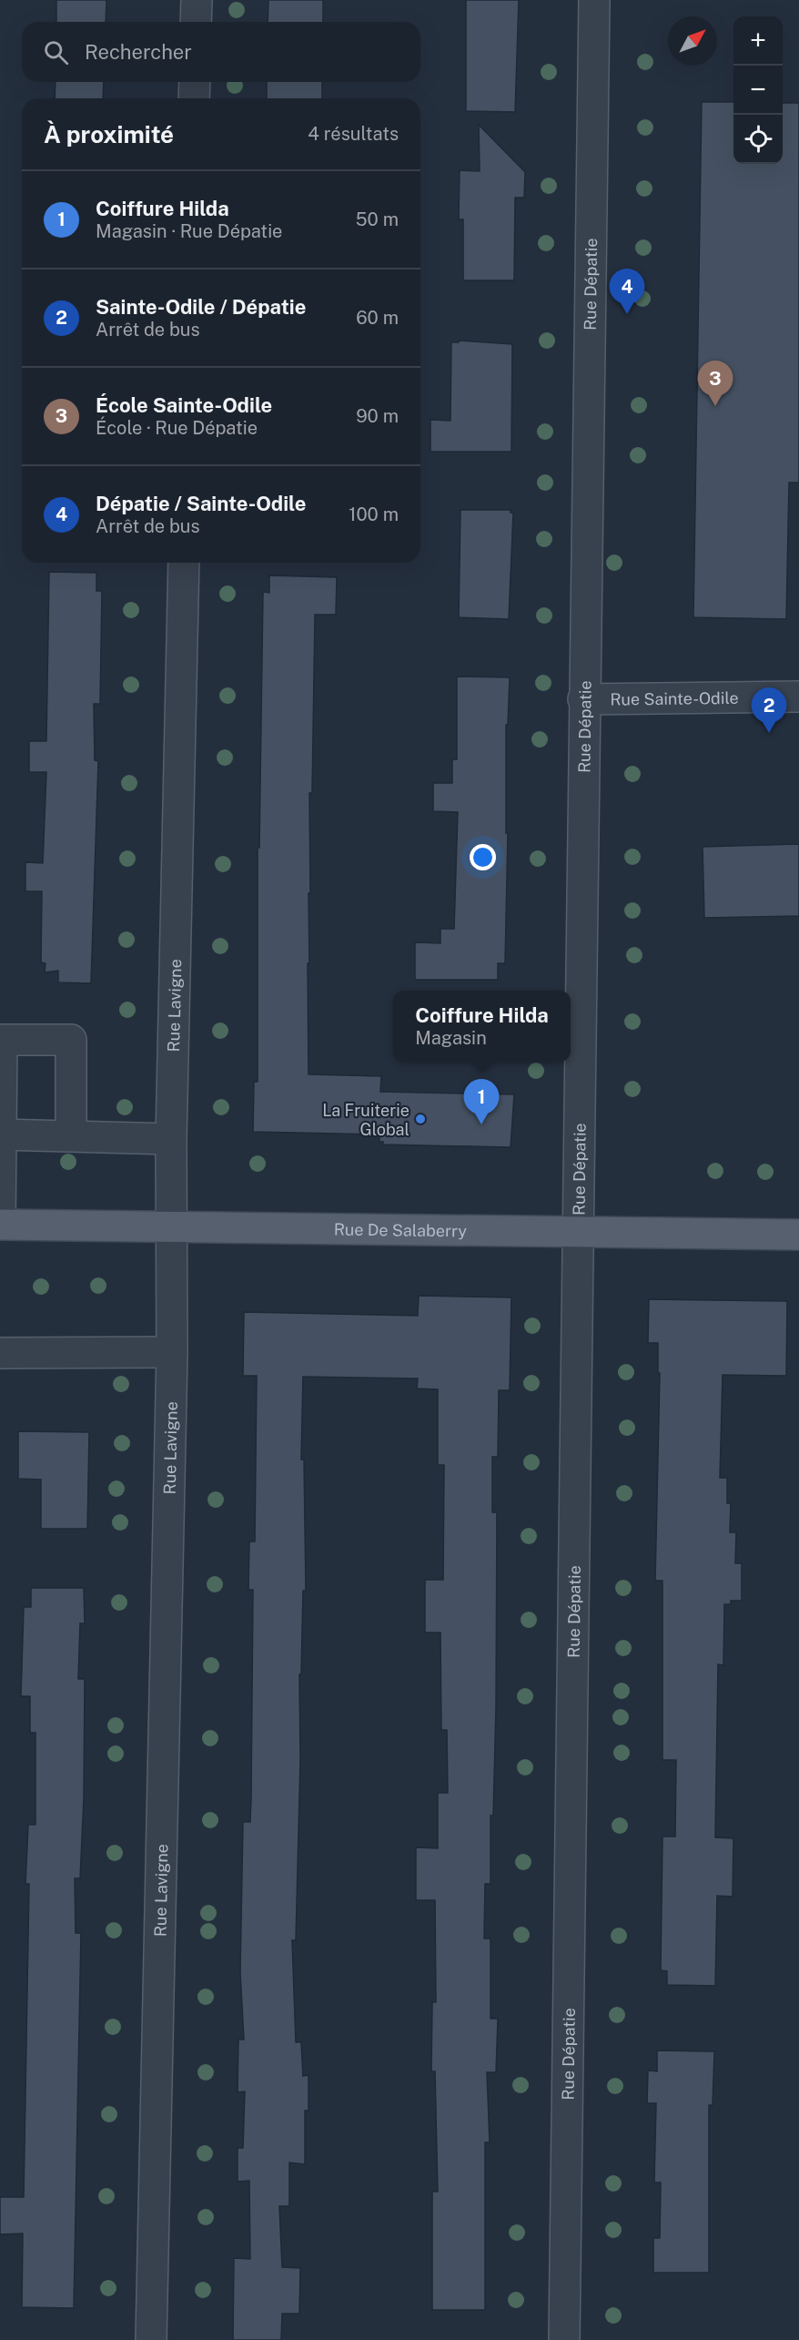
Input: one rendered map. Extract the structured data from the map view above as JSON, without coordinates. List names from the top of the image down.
{
  "streets": {
    "main road": ["Rue De Salaberry"],
    "street": ["Rue Dépatie", "Rue Sainte-Odile", "Rue Lavigne"]
  },
  "crossings": [
    ["Rue Dépatie", "Rue Sainte-Odile"],
    ["Rue Dépatie", "Rue De Salaberry"],
    ["Rue Lavigne", "Rue De Salaberry"]
  ],
  "places": ["La Fruiterie Global"],
  "north": "top right",
  "page": {
    "map_buttons": ["+", "−"],
    "search": "Rechercher",
    "heading": ["À proximité", "4 résultats"],
    "list": [
      {
        "mark": "1",
        "name": "Coiffure Hilda",
        "note": "Magasin · Rue Dépatie",
        "value": "50 m"
      },
      {
        "mark": "2",
        "name": "Sainte-Odile / Dépatie",
        "note": "Arrêt de bus",
        "value": "60 m"
      },
      {
        "mark": "3",
        "name": "École Sainte-Odile",
        "note": "École · Rue Dépatie",
        "value": "90 m"
      },
      {
        "mark": "4",
        "name": "Dépatie / Sainte-Odile",
        "note": "Arrêt de bus",
        "value": "100 m"
      }
    ],
    "pins": [
      "4",
      "3",
      "2",
      "1"
    ],
    "popup": ["Coiffure Hilda", "Magasin"]
  }
}
